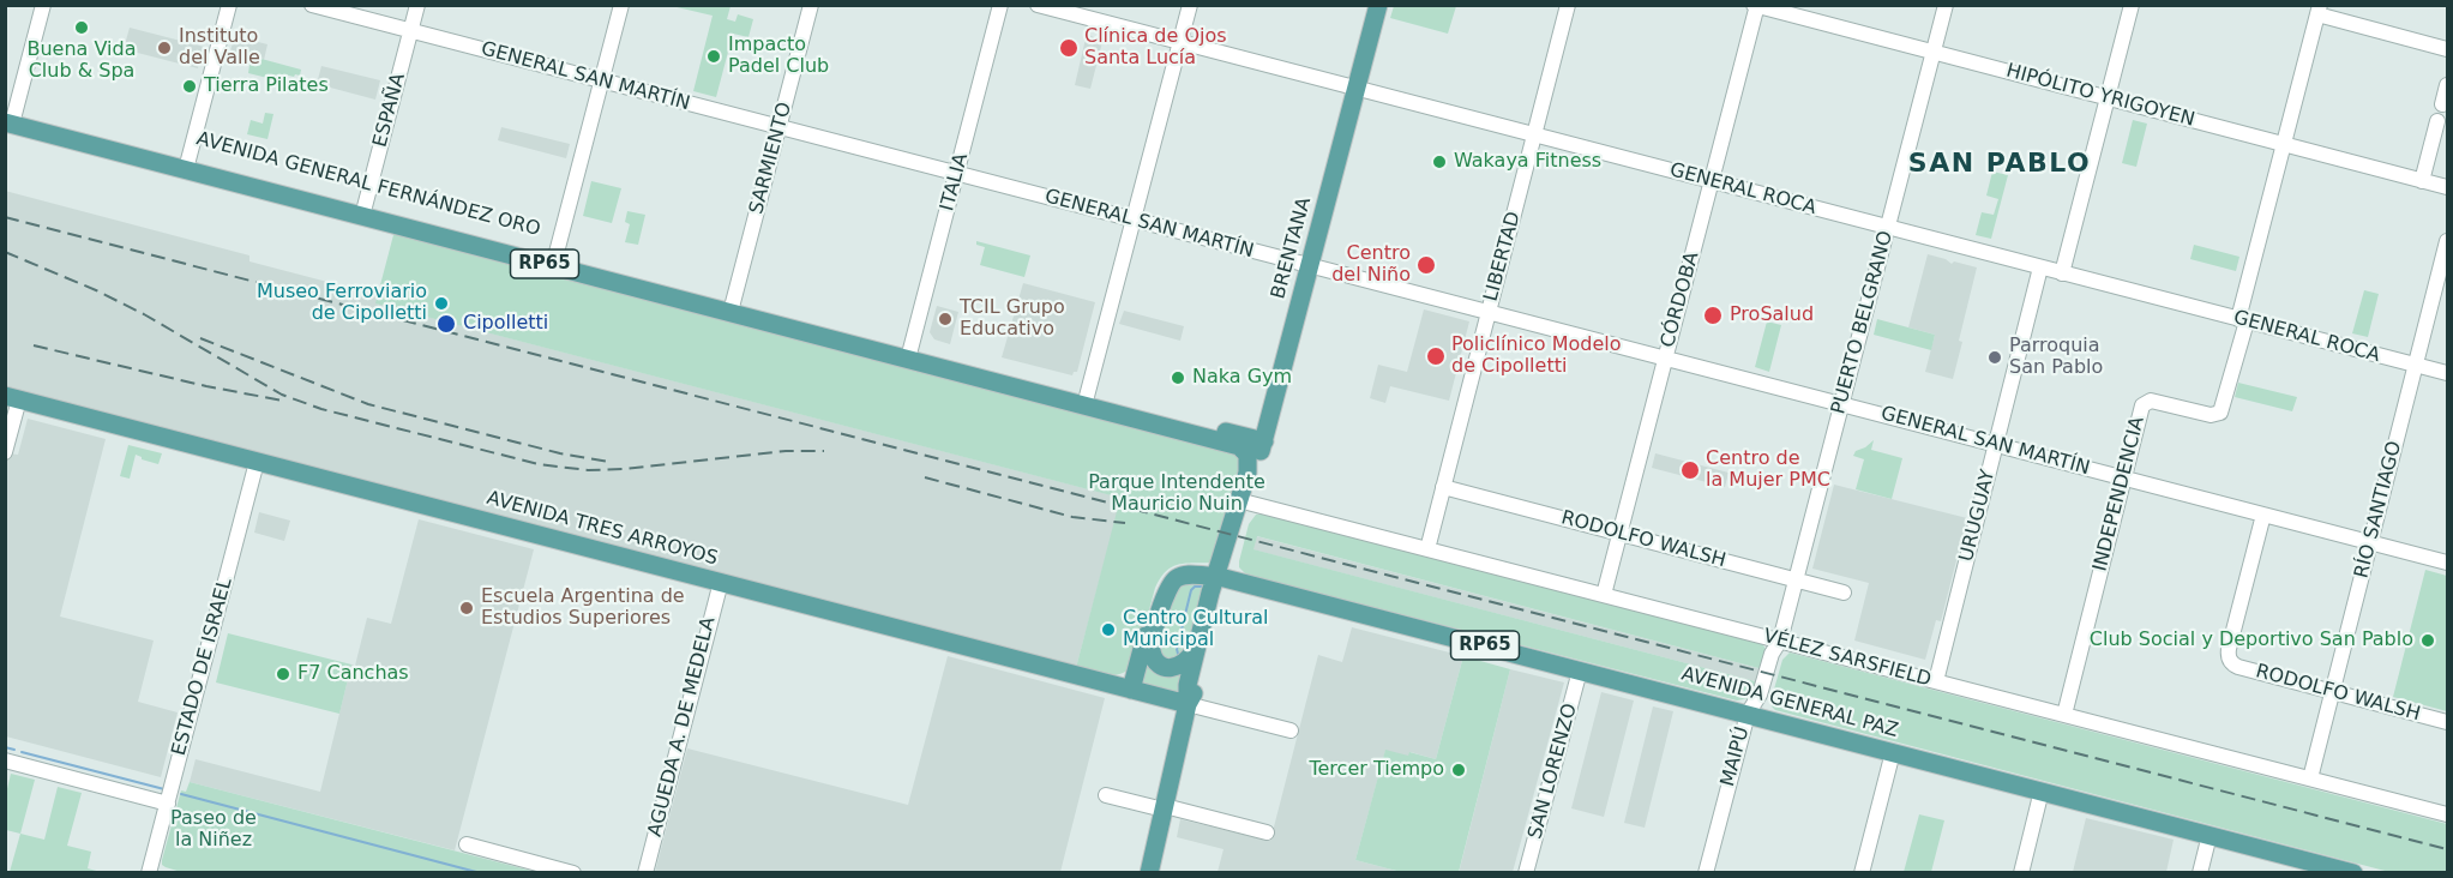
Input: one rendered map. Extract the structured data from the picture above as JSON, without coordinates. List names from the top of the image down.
{
  "streets": {
    "main road": [
      "AVENIDA GENERAL FERNÁNDEZ ORO",
      "BRENTANA",
      "RP65",
      "AVENIDA TRES ARROYOS",
      "AVENIDA GENERAL PAZ"
    ],
    "street": [
      "GENERAL SAN MARTÍN",
      "HIPÓLITO YRIGOYEN",
      "ESPAÑA",
      "SARMIENTO",
      "ITALIA",
      "GENERAL ROCA",
      "LIBERTAD",
      "CÓRDOBA",
      "PUERTO BELGRANO",
      "INDEPENDENCIA",
      "RÍO SANTIAGO",
      "URUGUAY",
      "RODOLFO WALSH",
      "VÉLEZ SARSFIELD",
      "ESTADO DE ISRAEL",
      "AGUEDA A. DE MEDELA",
      "MAIPÚ",
      "SAN LORENZO"
    ]
  },
  "crossings": [
    ["GENERAL SAN MARTÍN", "ESPAÑA"],
    ["GENERAL SAN MARTÍN", "SARMIENTO"],
    ["GENERAL SAN MARTÍN", "ITALIA"],
    ["GENERAL SAN MARTÍN", "BRENTANA"],
    ["GENERAL SAN MARTÍN", "LIBERTAD"],
    ["GENERAL SAN MARTÍN", "CÓRDOBA"],
    ["GENERAL SAN MARTÍN", "PUERTO BELGRANO"],
    ["GENERAL SAN MARTÍN", "INDEPENDENCIA"],
    ["GENERAL SAN MARTÍN", "RÍO SANTIAGO"],
    ["GENERAL SAN MARTÍN", "URUGUAY"],
    ["GENERAL SAN MARTÍN", "RODOLFO WALSH"],
    ["HIPÓLITO YRIGOYEN", "CÓRDOBA"],
    ["HIPÓLITO YRIGOYEN", "PUERTO BELGRANO"],
    ["HIPÓLITO YRIGOYEN", "INDEPENDENCIA"],
    ["ESPAÑA", "AVENIDA GENERAL FERNÁNDEZ ORO"],
    ["SARMIENTO", "AVENIDA GENERAL FERNÁNDEZ ORO"],
    ["ITALIA", "AVENIDA GENERAL FERNÁNDEZ ORO"],
    ["AVENIDA GENERAL FERNÁNDEZ ORO", "BRENTANA"],
    ["GENERAL ROCA", "BRENTANA"],
    ["GENERAL ROCA", "LIBERTAD"],
    ["GENERAL ROCA", "CÓRDOBA"],
    ["GENERAL ROCA", "PUERTO BELGRANO"],
    ["GENERAL ROCA", "INDEPENDENCIA"],
    ["GENERAL ROCA", "RÍO SANTIAGO"],
    ["GENERAL ROCA", "URUGUAY"],
    ["BRENTANA", "RP65"],
    ["BRENTANA", "VÉLEZ SARSFIELD"],
    ["BRENTANA", "AVENIDA GENERAL PAZ"],
    ["LIBERTAD", "RODOLFO WALSH"],
    ["LIBERTAD", "VÉLEZ SARSFIELD"],
    ["RP65", "AVENIDA GENERAL PAZ"],
    ["CÓRDOBA", "RODOLFO WALSH"],
    ["CÓRDOBA", "VÉLEZ SARSFIELD"],
    ["PUERTO BELGRANO", "RODOLFO WALSH"],
    ["PUERTO BELGRANO", "VÉLEZ SARSFIELD"],
    ["PUERTO BELGRANO", "MAIPÚ"],
    ["INDEPENDENCIA", "VÉLEZ SARSFIELD"],
    ["RÍO SANTIAGO", "RODOLFO WALSH"],
    ["RÍO SANTIAGO", "VÉLEZ SARSFIELD"],
    ["URUGUAY", "VÉLEZ SARSFIELD"],
    ["AVENIDA TRES ARROYOS", "ESTADO DE ISRAEL"],
    ["AVENIDA TRES ARROYOS", "AVENIDA GENERAL PAZ"],
    ["AVENIDA TRES ARROYOS", "AGUEDA A. DE MEDELA"],
    ["VÉLEZ SARSFIELD", "MAIPÚ"],
    ["AVENIDA GENERAL PAZ", "MAIPÚ"],
    ["AVENIDA GENERAL PAZ", "SAN LORENZO"]
  ],
  "districts": ["SAN PABLO"],
  "parks": ["Parque Intendente Mauricio Nuin", "Paseo de la Niñez"],
  "places": [
    "Buena Vida Club & Spa",
    "Instituto del Valle",
    "Clínica de Ojos Santa Lucía",
    "Impacto Padel Club",
    "Tierra Pilates",
    "Wakaya Fitness",
    "Centro del Niño",
    "Museo Ferroviario de Cipolletti",
    "ProSalud",
    "TCIL Grupo Educativo",
    "Cipolletti",
    "Policlínico Modelo de Cipolletti",
    "Parroquia San Pablo",
    "Naka Gym",
    "Centro de la Mujer PMC",
    "Escuela Argentina de Estudios Superiores",
    "Centro Cultural Municipal",
    "Club Social y Deportivo San Pablo",
    "F7 Canchas",
    "Tercer Tiempo"
  ]
}
